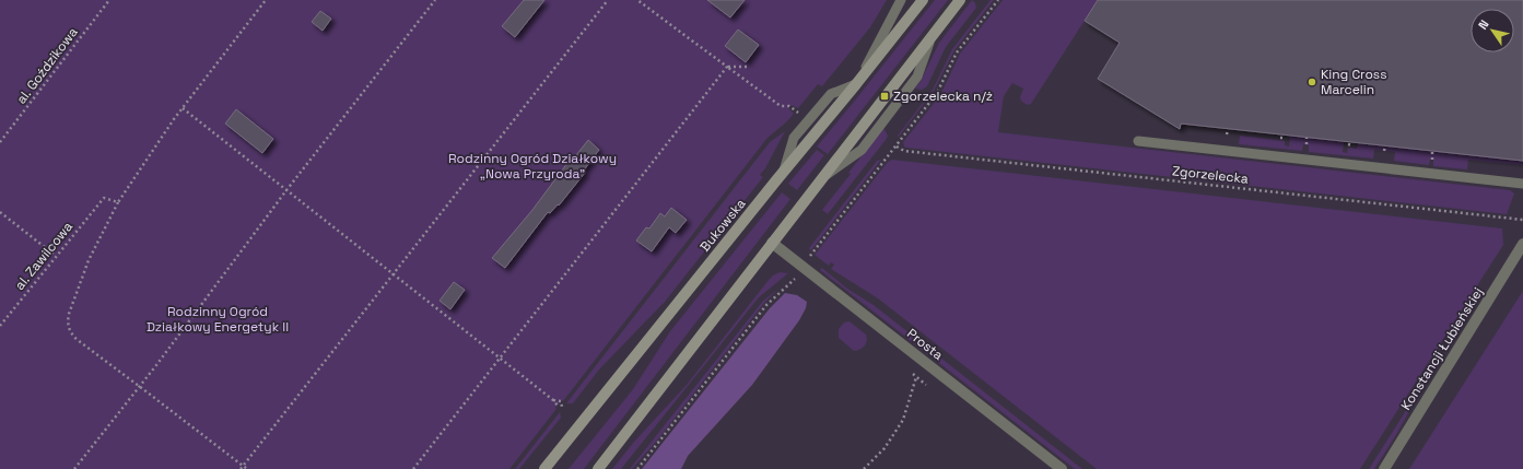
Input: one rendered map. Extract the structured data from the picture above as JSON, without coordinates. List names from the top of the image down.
{
  "streets": {
    "main road": ["Bukowska"],
    "street": ["Prosta", "Konstancji Łubieńskiej"],
    "path": ["al. Goździkowa", "Zgorzelecka", "al. Zawilcowa"]
  },
  "parks": ["Rodzinny Ogród Działkowy „Nowa Przyroda”", "Rodzinny Ogród Działkowy Energetyk II"],
  "places": {
    "other": ["King Cross Marcelin"],
    "transit": ["Zgorzelecka n/ż"]
  },
  "north": "top left"
}
